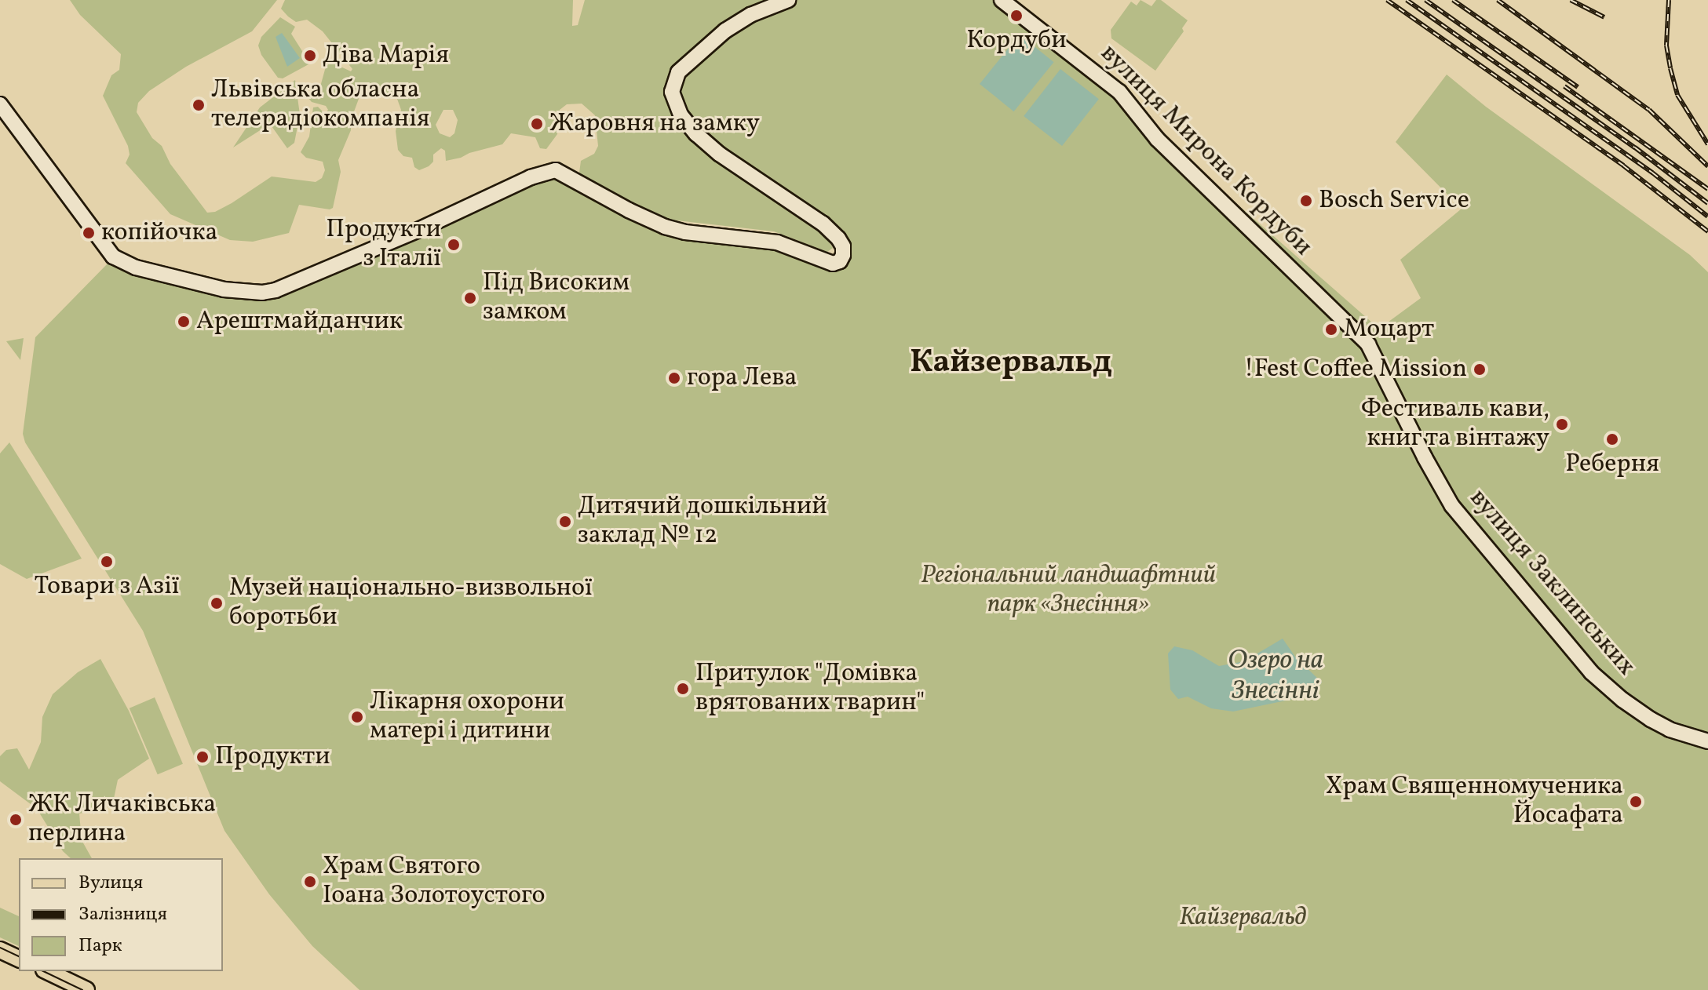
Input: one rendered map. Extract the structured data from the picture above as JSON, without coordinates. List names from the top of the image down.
{
  "streets": {
    "main road": ["вулиця Мирона Кордуби", "вулиця Заклинських"]
  },
  "crossings": [
    ["вулиця Мирона Кордуби", "вулиця Заклинських"]
  ],
  "districts": ["Кайзервальд"],
  "water": ["Озеро на Знесінні"],
  "parks": ["Регіональний ландшафтний парк «Знесіння»", "Кайзервальд"],
  "places": [
    "Кордуби",
    "Діва Марія",
    "Львівська обласна телерадіокомпанія",
    "Жаровня на замку",
    "Bosch Service",
    "копійочка",
    "Продукти з Італії",
    "Під Високим замком",
    "Арештмайданчик",
    "Моцарт",
    "!Fest Coffee Mission",
    "гора Лева",
    "Фестиваль кави, книг та вінтажу",
    "Реберня",
    "Дитячий дошкільний заклад № 12",
    "Товари з Азії",
    "Музей національно-визвольної боротьби",
    "Притулок \"Домівка врятованих тварин\"",
    "Лікарня охорони матері і дитини",
    "Продукти",
    "Храм Священномученика Йосафата",
    "ЖК Личаківська перлина",
    "Храм Святого Іоана Золотоустого"
  ],
  "legend": ["Вулиця", "Залізниця", "Парк"]
}
